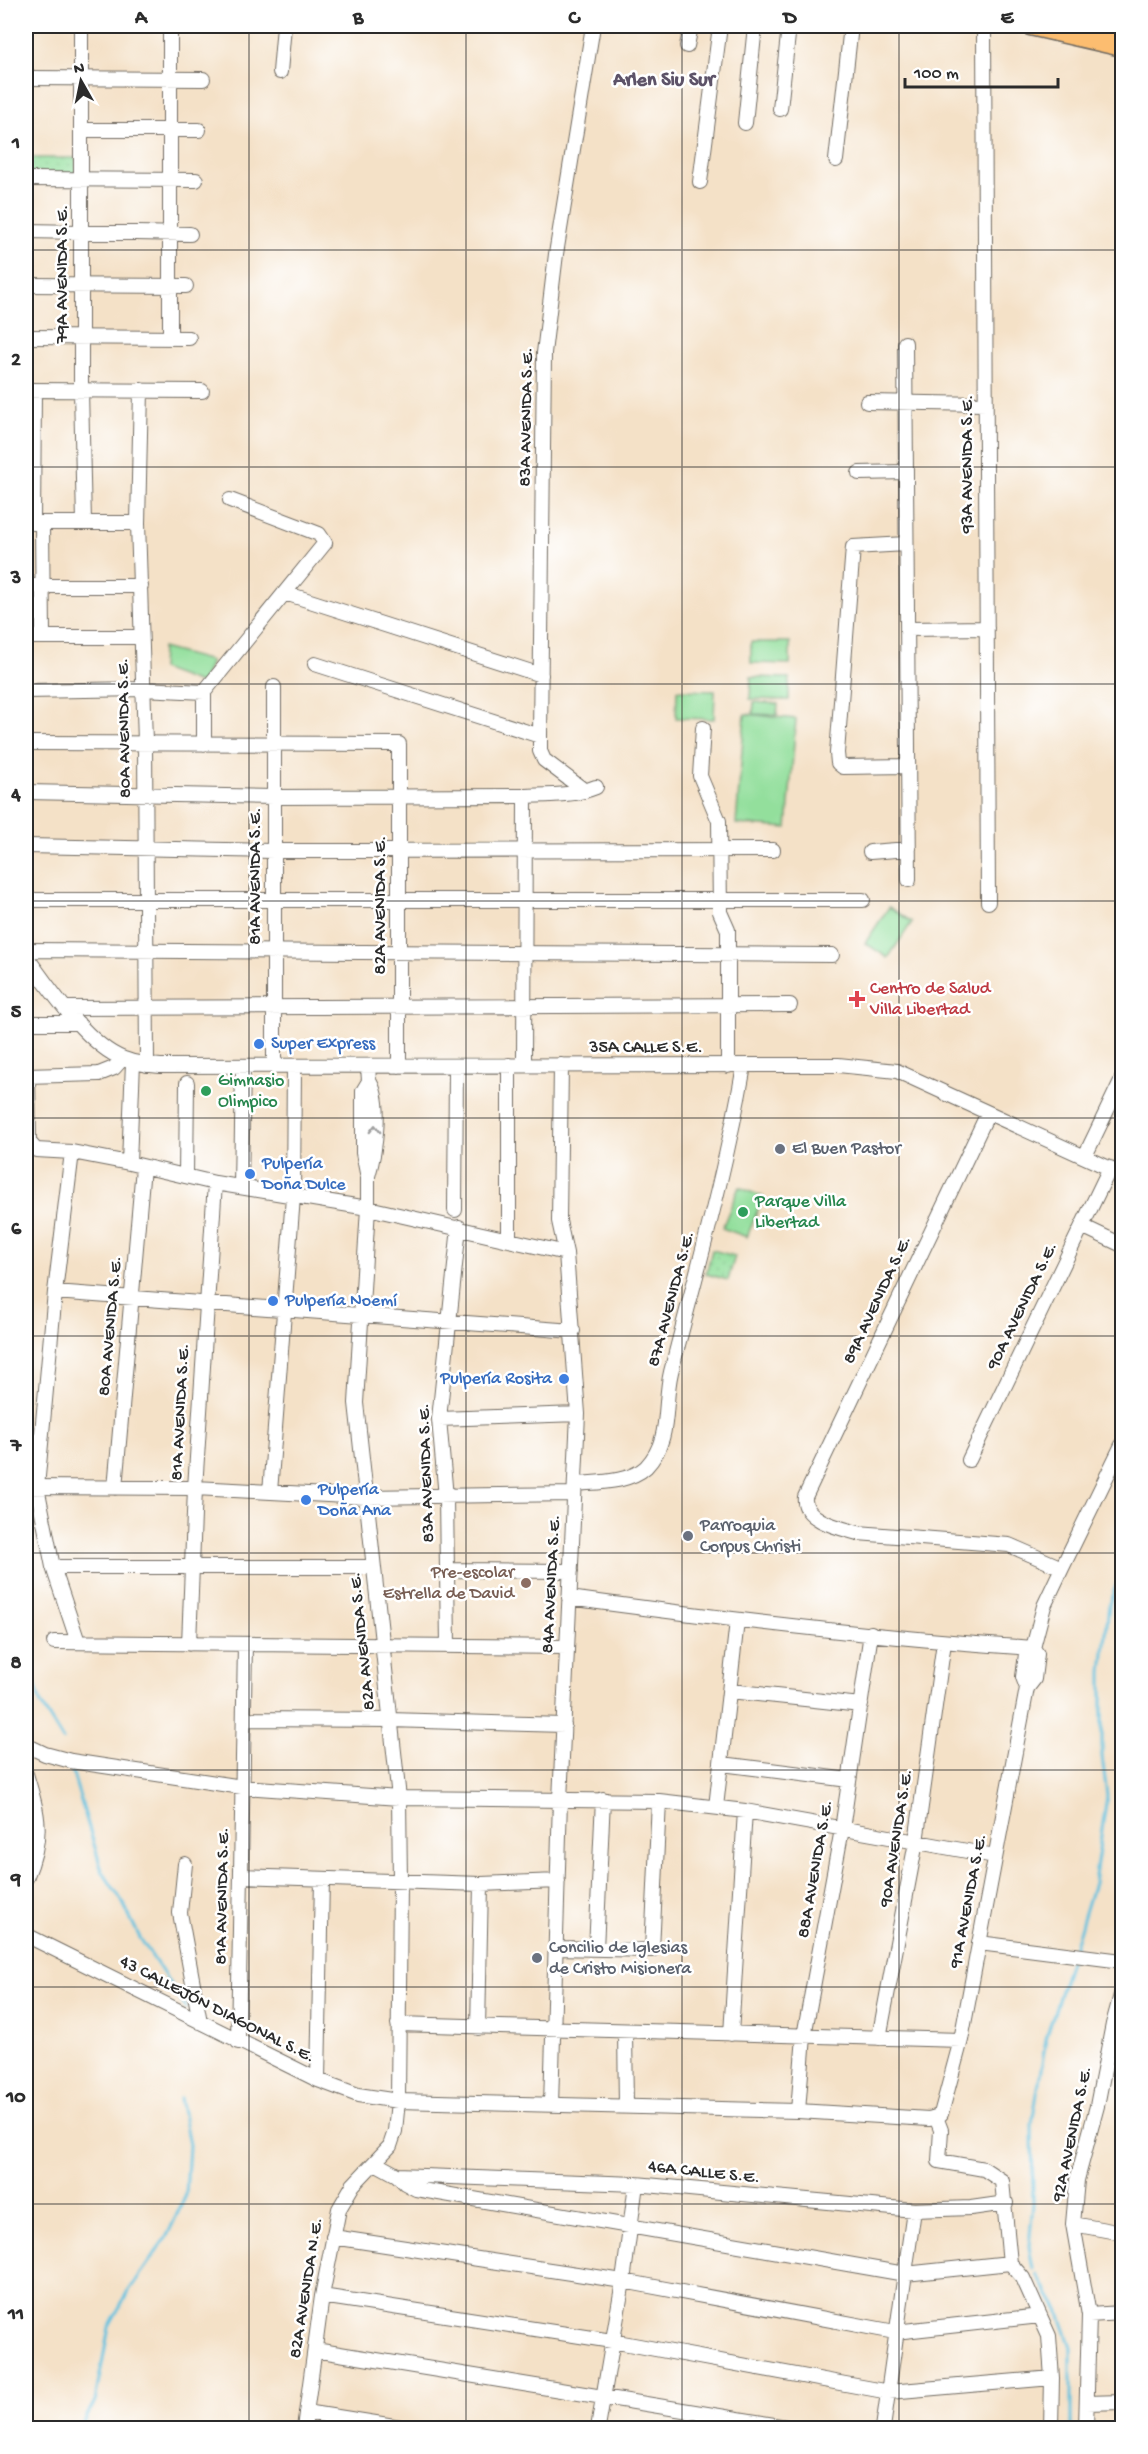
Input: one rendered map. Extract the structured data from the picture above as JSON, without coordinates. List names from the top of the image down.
{
  "streets": {
    "street": [
      "79A AVENIDA S.E.",
      "83A AVENIDA S.E.",
      "93A AVENIDA S.E.",
      "80A AVENIDA S.E.",
      "81A AVENIDA S.E.",
      "82A AVENIDA S.E.",
      "35A CALLE S.E.",
      "87A AVENIDA S.E.",
      "89A AVENIDA S.E.",
      "90A AVENIDA S.E.",
      "84A AVENIDA S.E.",
      "88A AVENIDA S.E.",
      "91A AVENIDA S.E.",
      "43 CALLEJÓN DIAGONAL S.E.",
      "92A AVENIDA S.E.",
      "46A CALLE S.E.",
      "82A AVENIDA N.E."
    ]
  },
  "crossings": [
    ["83A AVENIDA S.E.", "87A AVENIDA S.E."],
    ["80A AVENIDA S.E.", "35A CALLE S.E."],
    ["80A AVENIDA S.E.", "87A AVENIDA S.E."],
    ["81A AVENIDA S.E.", "82A AVENIDA S.E."],
    ["81A AVENIDA S.E.", "35A CALLE S.E."],
    ["81A AVENIDA S.E.", "87A AVENIDA S.E."],
    ["81A AVENIDA S.E.", "43 CALLEJÓN DIAGONAL S.E."],
    ["82A AVENIDA S.E.", "35A CALLE S.E."],
    ["82A AVENIDA S.E.", "87A AVENIDA S.E."],
    ["82A AVENIDA S.E.", "43 CALLEJÓN DIAGONAL S.E."],
    ["82A AVENIDA S.E.", "82A AVENIDA N.E."],
    ["35A CALLE S.E.", "87A AVENIDA S.E."],
    ["35A CALLE S.E.", "89A AVENIDA S.E."],
    ["35A CALLE S.E.", "90A AVENIDA S.E."],
    ["35A CALLE S.E.", "84A AVENIDA S.E."],
    ["87A AVENIDA S.E.", "84A AVENIDA S.E."],
    ["89A AVENIDA S.E.", "91A AVENIDA S.E."],
    ["84A AVENIDA S.E.", "43 CALLEJÓN DIAGONAL S.E."],
    ["88A AVENIDA S.E.", "43 CALLEJÓN DIAGONAL S.E."],
    ["91A AVENIDA S.E.", "43 CALLEJÓN DIAGONAL S.E."],
    ["43 CALLEJÓN DIAGONAL S.E.", "82A AVENIDA N.E."]
  ],
  "districts": ["Arlen Siu Sur"],
  "places": {
    "health": ["Centro de Salud Villa Libertad"],
    "other": [
      "Super Express",
      "Gimnasio Olimpico",
      "El Buen Pastor",
      "Pulpería Doña Dulce",
      "Parque Villa Libertad",
      "Pulpería Noemí",
      "Pulpería Rosita",
      "Pulpería Doña Ana",
      "Parroquia Corpus Christi",
      "Pre-escolar Estrella de David",
      "Concilio de Iglesias de Cristo Misionera"
    ]
  },
  "scale_bar": "100 m",
  "north": "top",
  "grid": {
    "columns": [
      "A",
      "B",
      "C",
      "D",
      "E"
    ],
    "rows": [
      "1",
      "2",
      "3",
      "4",
      "5",
      "6",
      "7",
      "8",
      "9",
      "10",
      "11"
    ]
  }
}
